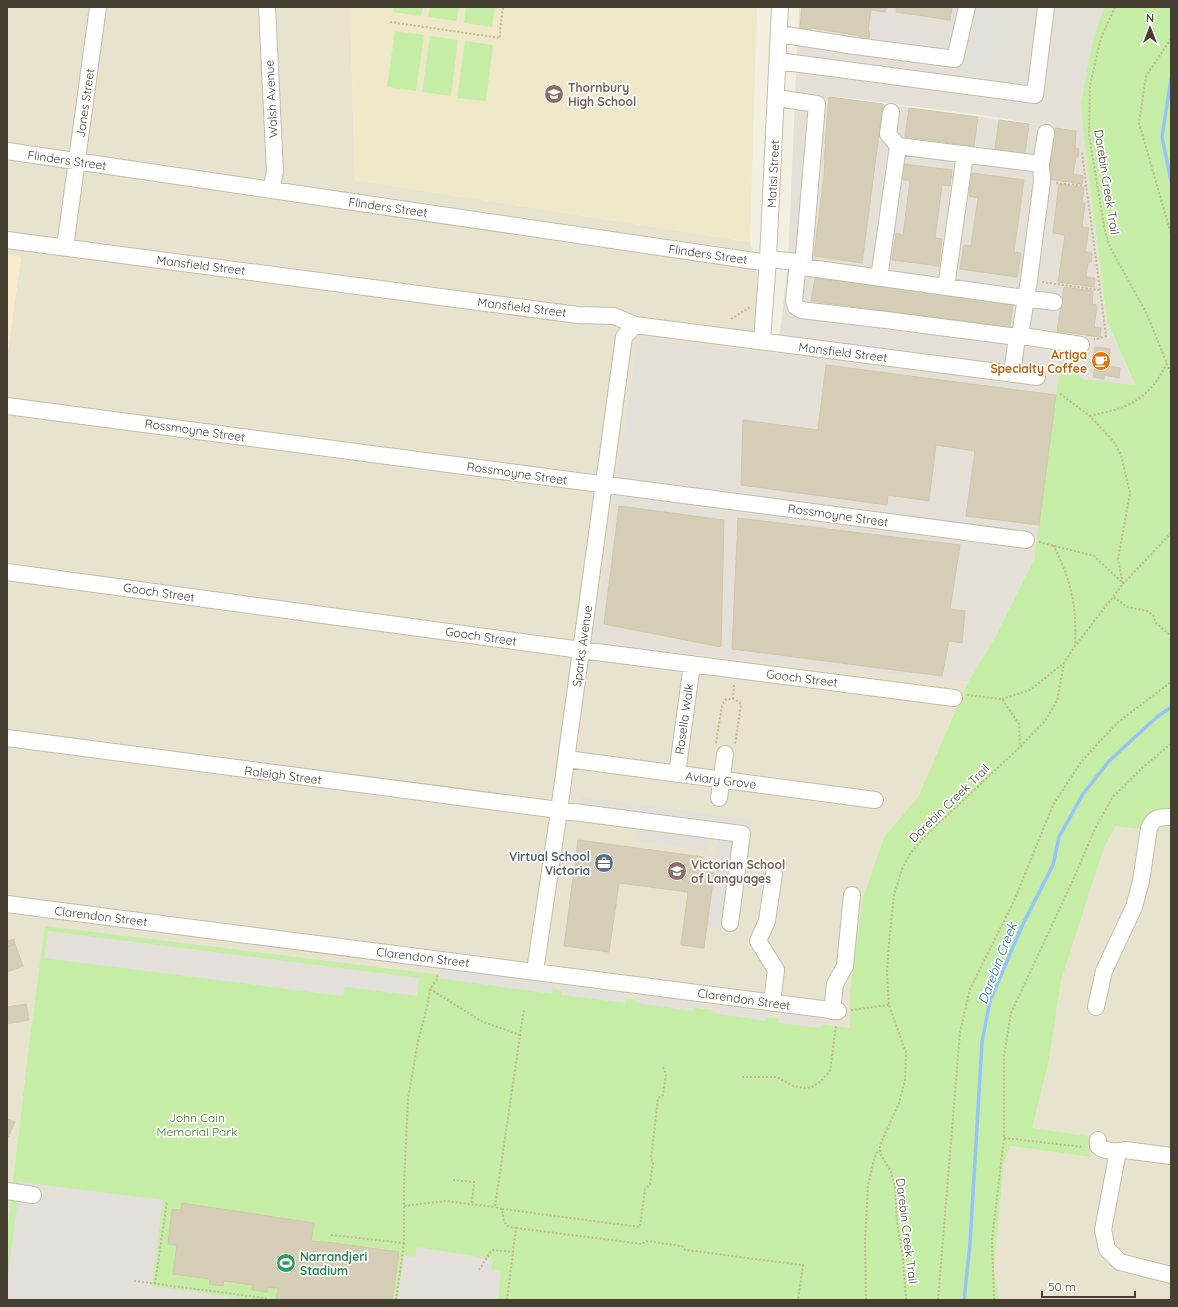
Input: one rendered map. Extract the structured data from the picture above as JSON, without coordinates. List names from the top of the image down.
{
  "streets": {
    "street": [
      "Walsh Avenue",
      "Jones Street",
      "Flinders Street",
      "Matisi Street",
      "Mansfield Street",
      "Rossmoyne Street",
      "Gooch Street",
      "Sparks Avenue",
      "Rosella Walk",
      "Raleigh Street",
      "Aviary Grove",
      "Clarendon Street"
    ],
    "path": ["Darebin Creek Trail"]
  },
  "crossings": [
    ["Walsh Avenue", "Flinders Street"],
    ["Jones Street", "Flinders Street"],
    ["Jones Street", "Mansfield Street"],
    ["Flinders Street", "Matisi Street"],
    ["Matisi Street", "Mansfield Street"],
    ["Mansfield Street", "Sparks Avenue"],
    ["Rossmoyne Street", "Sparks Avenue"],
    ["Gooch Street", "Sparks Avenue"],
    ["Gooch Street", "Rosella Walk"],
    ["Sparks Avenue", "Raleigh Street"],
    ["Sparks Avenue", "Aviary Grove"],
    ["Sparks Avenue", "Clarendon Street"],
    ["Rosella Walk", "Aviary Grove"]
  ],
  "water": ["Darebin Creek"],
  "parks": ["John Cain Memorial Park"],
  "places": {
    "school or university": ["Thornbury High School", "Victorian School of Languages"],
    "cafe": ["Artiga Specialty Coffee"],
    "office": ["Virtual School Victoria"],
    "sports": ["Narrandjeri Stadium"]
  },
  "scale_bar": "50 m",
  "north": "top"
}
